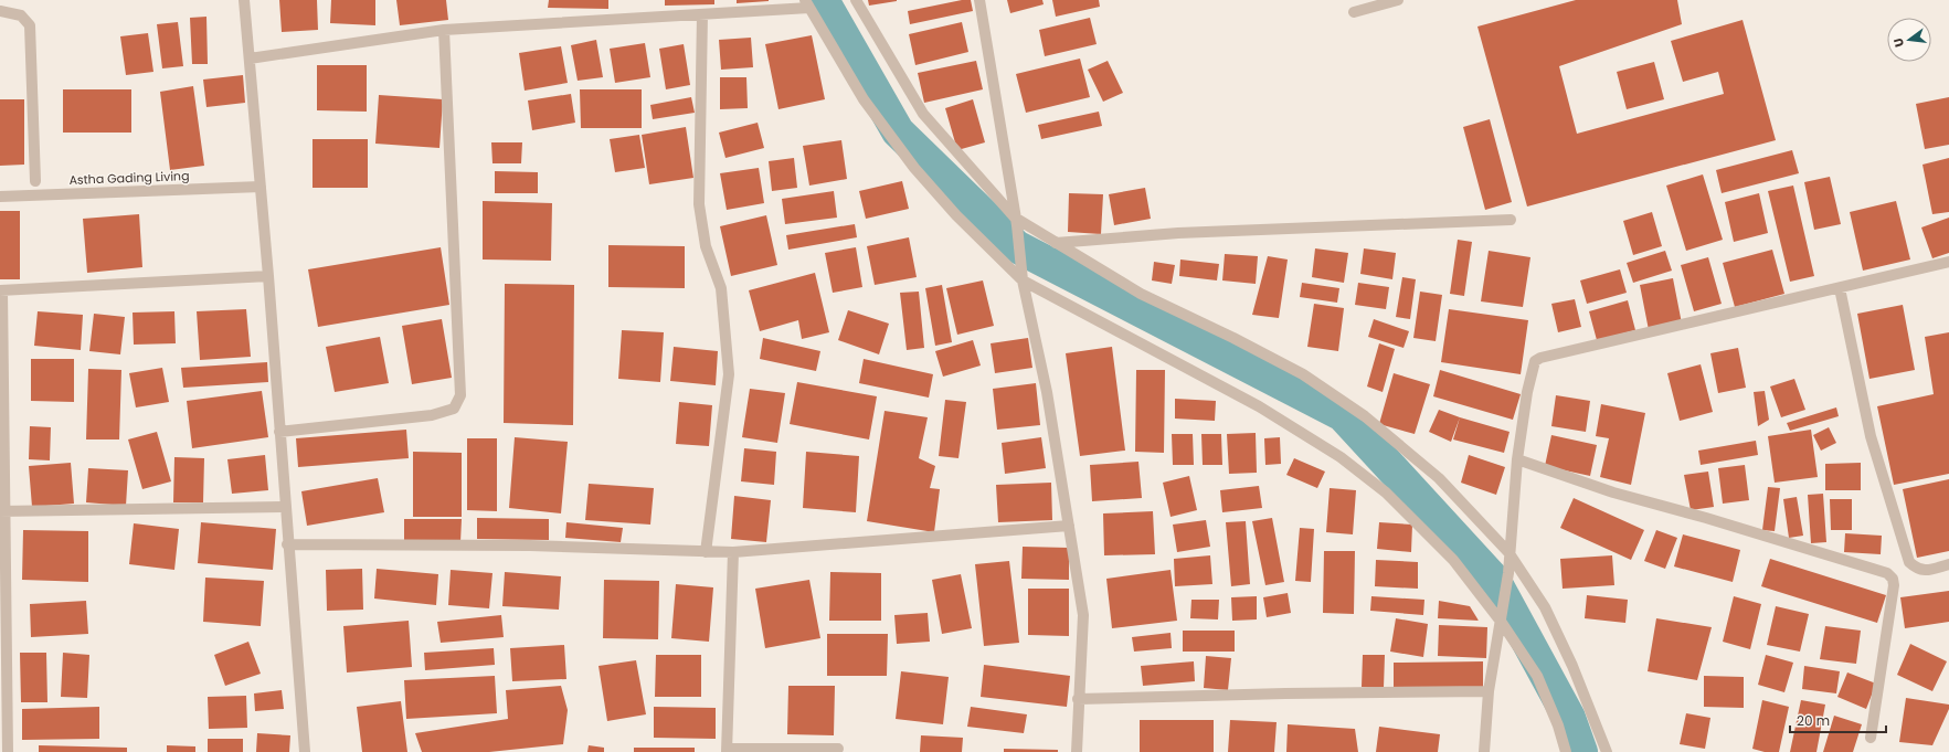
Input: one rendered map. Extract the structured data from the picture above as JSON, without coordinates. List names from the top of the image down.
{
  "streets": {
    "street": ["Astha Gading Living"]
  },
  "scale_bar": "20 m",
  "north": "left"
}
